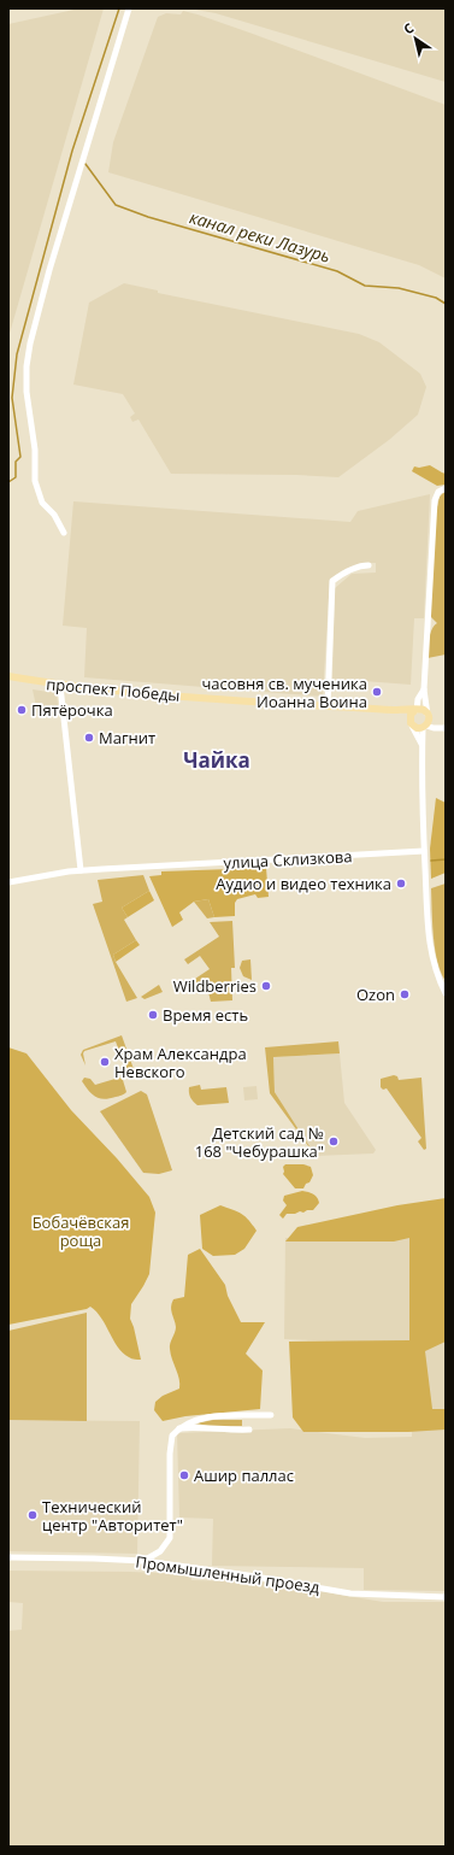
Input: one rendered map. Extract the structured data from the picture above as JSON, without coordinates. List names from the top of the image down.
{
  "streets": {
    "main road": ["проспект Победы"],
    "street": ["улица Склизкова", "Промышленный проезд"]
  },
  "districts": ["Чайка"],
  "water": ["канал реки Лазурь"],
  "parks": ["Бобачёвская роща"],
  "places": [
    "часовня св. мученика Иоанна Воина",
    "Пятёрочка",
    "Магнит",
    "Аудио и видео техника",
    "Wildberries",
    "Ozon",
    "Время есть",
    "Храм Александра Невского",
    "Детский сад № 168 \"Чебурашка\"",
    "Ашир паллас",
    "Технический центр \"Авторитет\""
  ],
  "north": "top left"
}
